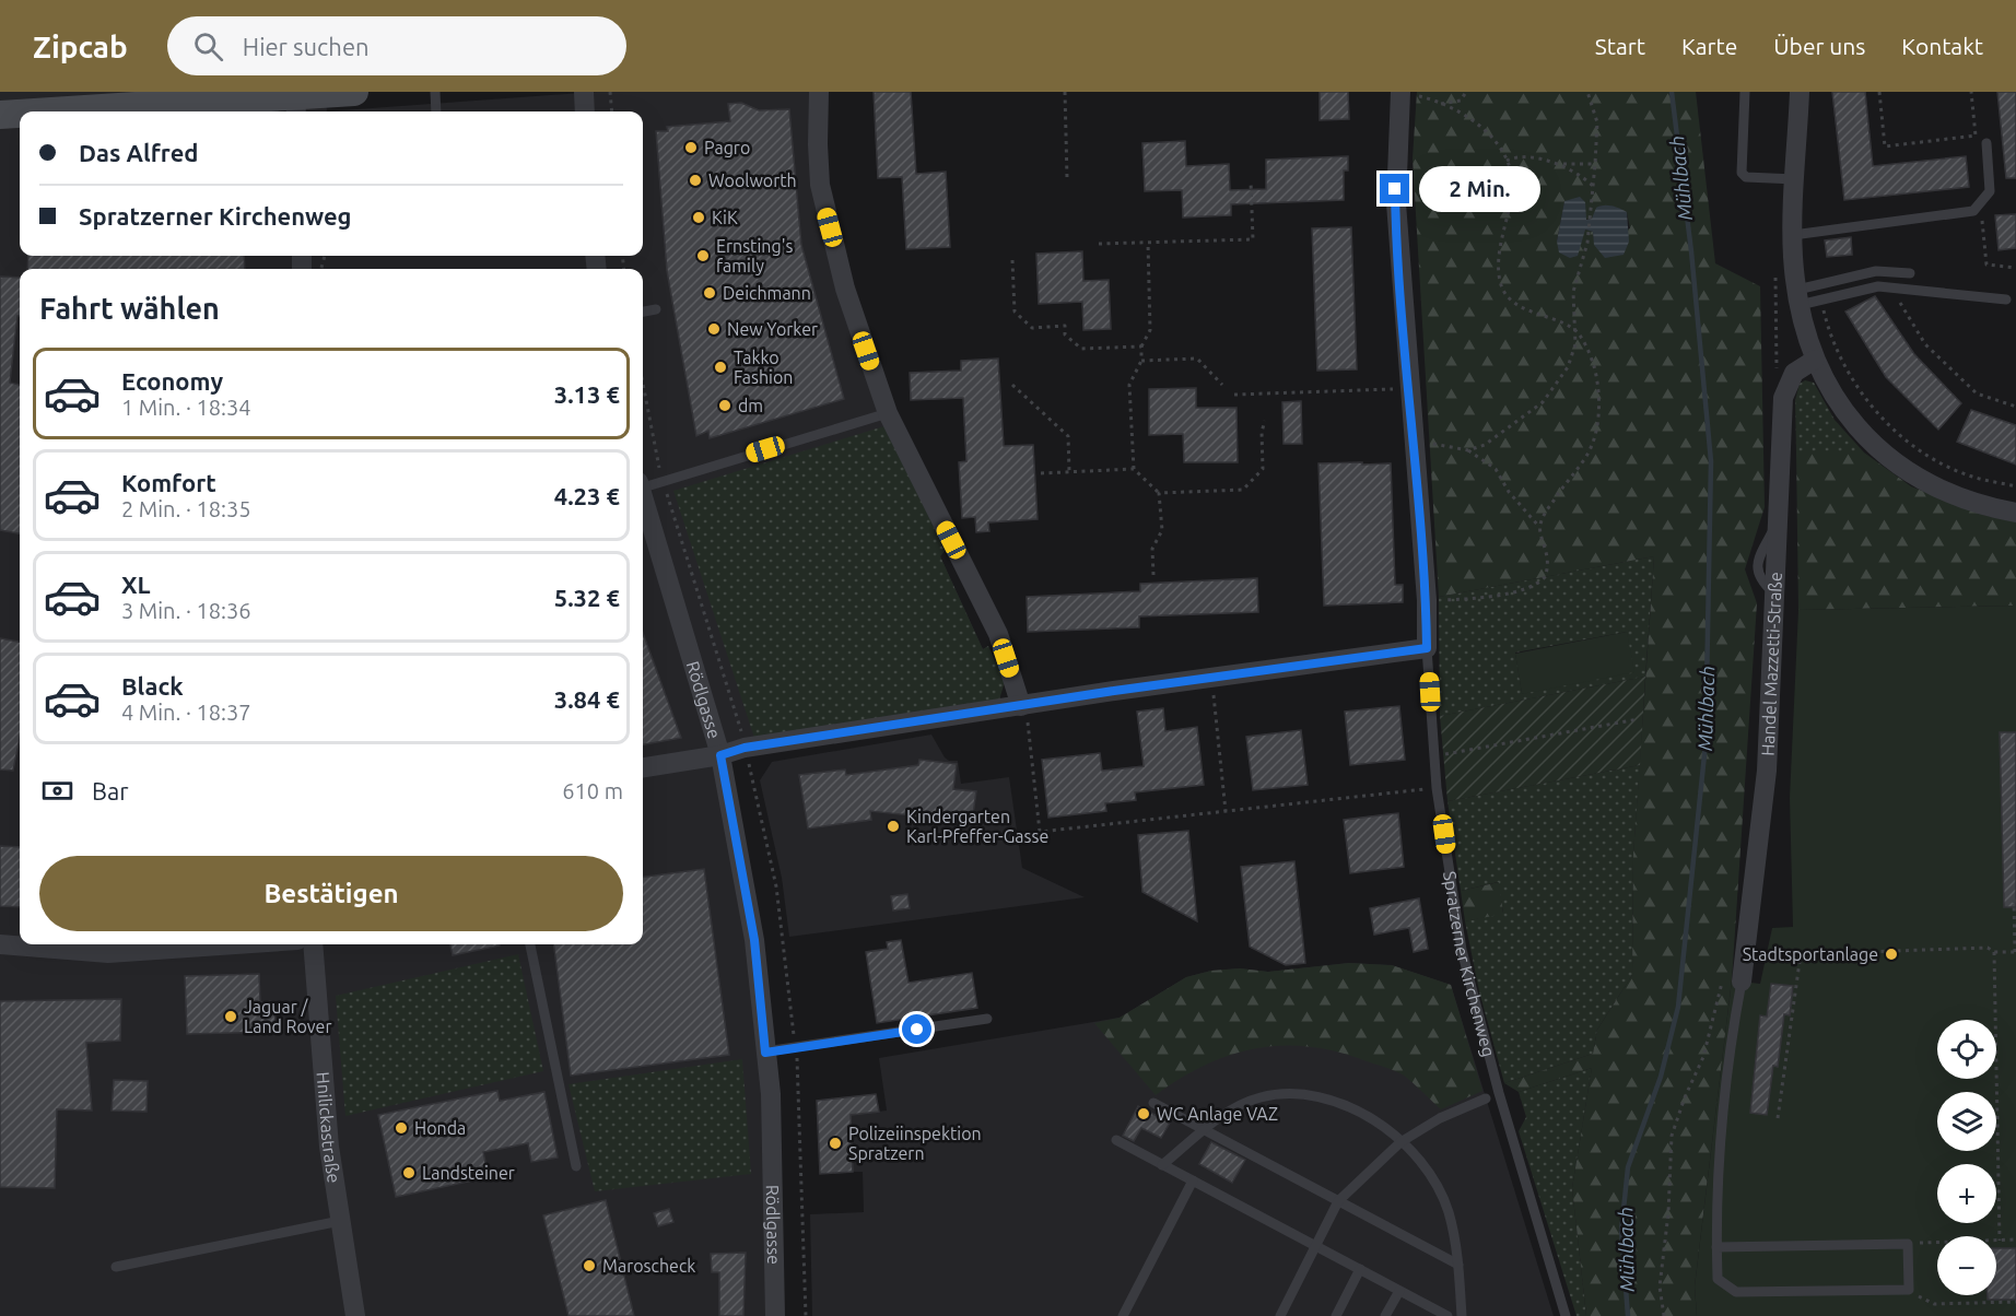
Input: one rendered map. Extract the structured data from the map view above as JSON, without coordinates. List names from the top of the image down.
{
  "streets": {
    "street": [
      "Handel Mazzetti-Straße",
      "Rödlgasse",
      "Spratzerner Kirchenweg",
      "Hnilickastraße"
    ]
  },
  "water": ["Mühlbach"],
  "places": [
    "Pagro",
    "Woolworth",
    "KiK",
    "Ernsting's family",
    "Deichmann",
    "New Yorker",
    "Takko Fashion",
    "dm",
    "Kindergarten Karl-Pfeffer-Gasse",
    "Stadtsportanlage",
    "Jaguar / Land Rover",
    "WC Anlage VAZ",
    "Honda",
    "Polizeiinspektion Spratzern",
    "Landsteiner",
    "Maroscheck"
  ],
  "page": {
    "header": "Zipcab",
    "search": "Hier suchen",
    "nav": [
      "Start",
      "Karte",
      "Über uns",
      "Kontakt"
    ],
    "banner": ["Das Alfred", "Spratzerner Kirchenweg"],
    "bubble": "2 Min.",
    "heading": "Fahrt wählen",
    "list": [
      {
        "name": "Economy",
        "note": "1 Min. · 18:34",
        "value": "3.13 €"
      },
      {
        "name": "Komfort",
        "note": "2 Min. · 18:35",
        "value": "4.23 €"
      },
      {
        "name": "XL",
        "note": "3 Min. · 18:36",
        "value": "5.32 €"
      },
      {
        "name": "Black",
        "note": "4 Min. · 18:37",
        "value": "3.84 €"
      }
    ],
    "pay": ["Bar", "610 m"],
    "buttons": "Bestätigen",
    "map_buttons": ["+", "−"]
  }
}
